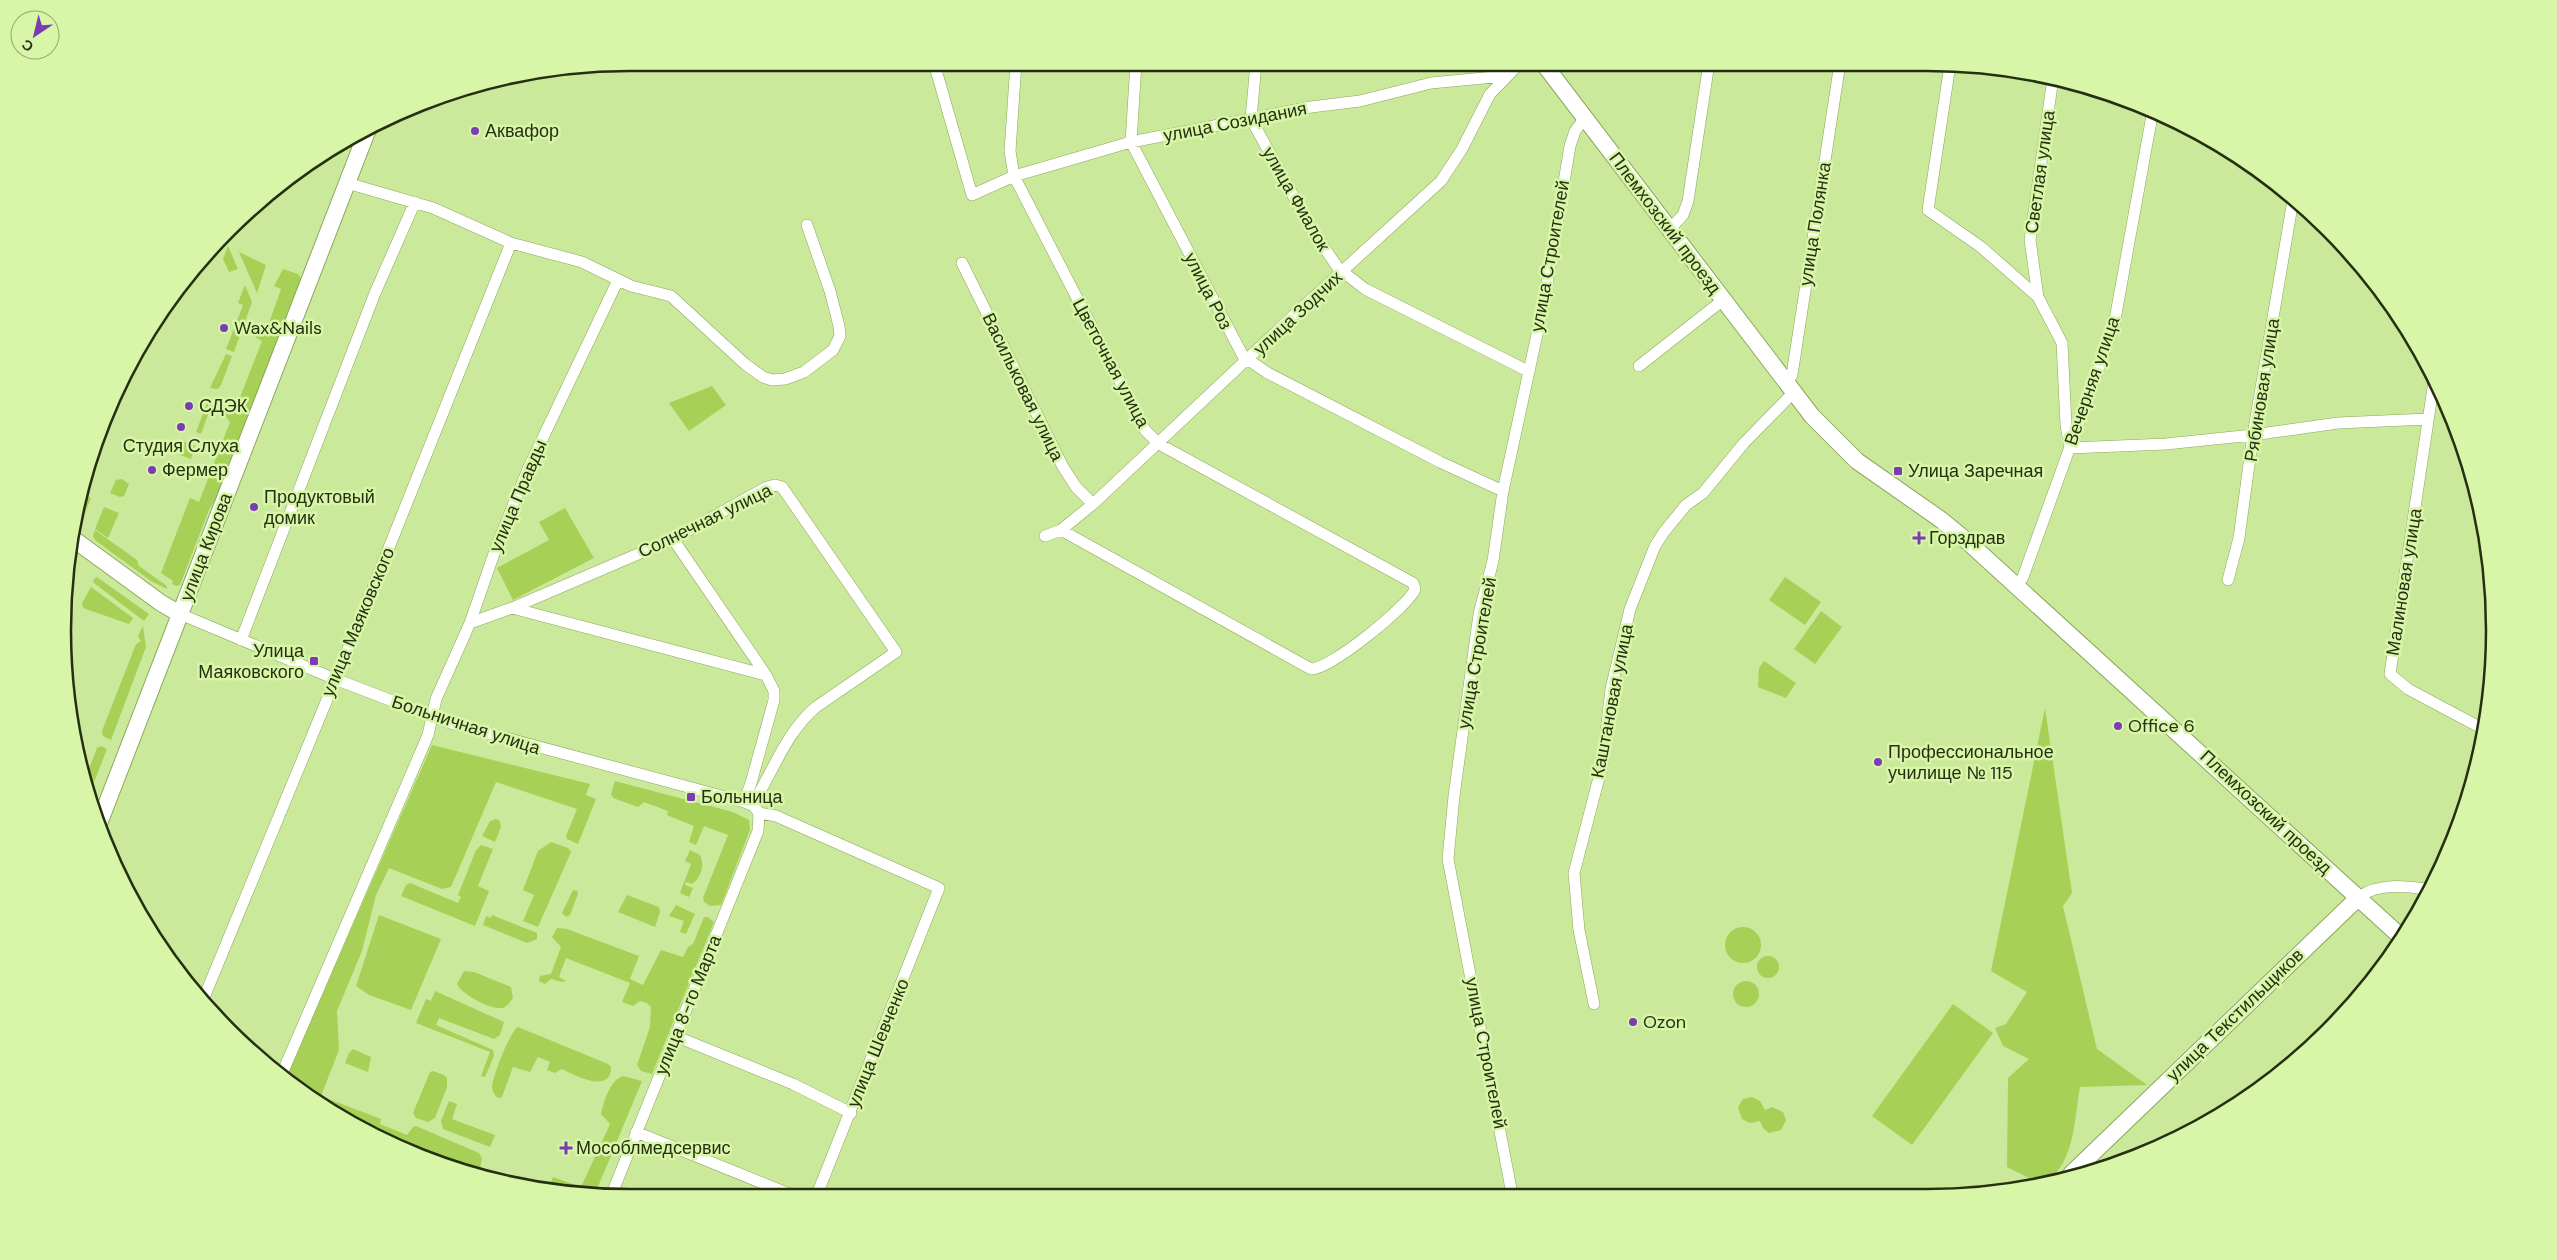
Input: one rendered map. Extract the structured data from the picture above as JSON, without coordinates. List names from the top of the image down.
{
  "streets": {
    "main road": ["Племхозский проезд", "улица Кирова", "улица Текстильщиков"],
    "street": [
      "улица Созидания",
      "Светлая улица",
      "улица Фиалок",
      "улица Полянка",
      "улица Строителей",
      "улица Роз",
      "улица Зодчих",
      "Цветочная улица",
      "Вечерняя улица",
      "Васильковая улица",
      "Рябиновая улица",
      "улица Правды",
      "Солнечная улица",
      "Малиновая улица",
      "улица Маяковского",
      "Каштановая улица",
      "Больничная улица",
      "улица 8-го Марта",
      "улица Шевченко"
    ]
  },
  "crossings": [
    ["улица Созидания", "улица Фиалок"],
    ["улица Созидания", "улица Роз"],
    ["улица Созидания", "улица Зодчих"],
    ["улица Созидания", "Цветочная улица"],
    ["улица Фиалок", "улица Строителей"],
    ["улица Фиалок", "улица Зодчих"],
    ["Племхозский проезд", "улица Полянка"],
    ["Племхозский проезд", "улица Строителей"],
    ["Племхозский проезд", "Вечерняя улица"],
    ["Племхозский проезд", "Каштановая улица"],
    ["Племхозский проезд", "улица Текстильщиков"],
    ["улица Полянка", "Каштановая улица"],
    ["улица Строителей", "улица Роз"],
    ["улица Роз", "улица Зодчих"],
    ["улица Зодчих", "Цветочная улица"],
    ["улица Зодчих", "Васильковая улица"],
    ["улица Правды", "Солнечная улица"],
    ["улица Правды", "Больничная улица"],
    ["Солнечная улица", "Больничная улица"],
    ["Солнечная улица", "улица 8-го Марта"],
    ["улица Кирова", "Больничная улица"],
    ["улица Маяковского", "Больничная улица"],
    ["Больничная улица", "улица 8-го Марта"],
    ["Больничная улица", "улица Шевченко"]
  ],
  "places": {
    "other": [
      "Аквафор",
      "Wax&Nails",
      "СДЭК",
      "Студия Слуха",
      "Фермер",
      "Продуктовый домик",
      "Office 6",
      "Профессиональное училище № 115",
      "Ozon"
    ],
    "transit": ["Улица Заречная", "Улица Маяковского", "Больница"],
    "health": ["Горздрав", "Мособлмедсервис"]
  },
  "north": "bottom left"
}
